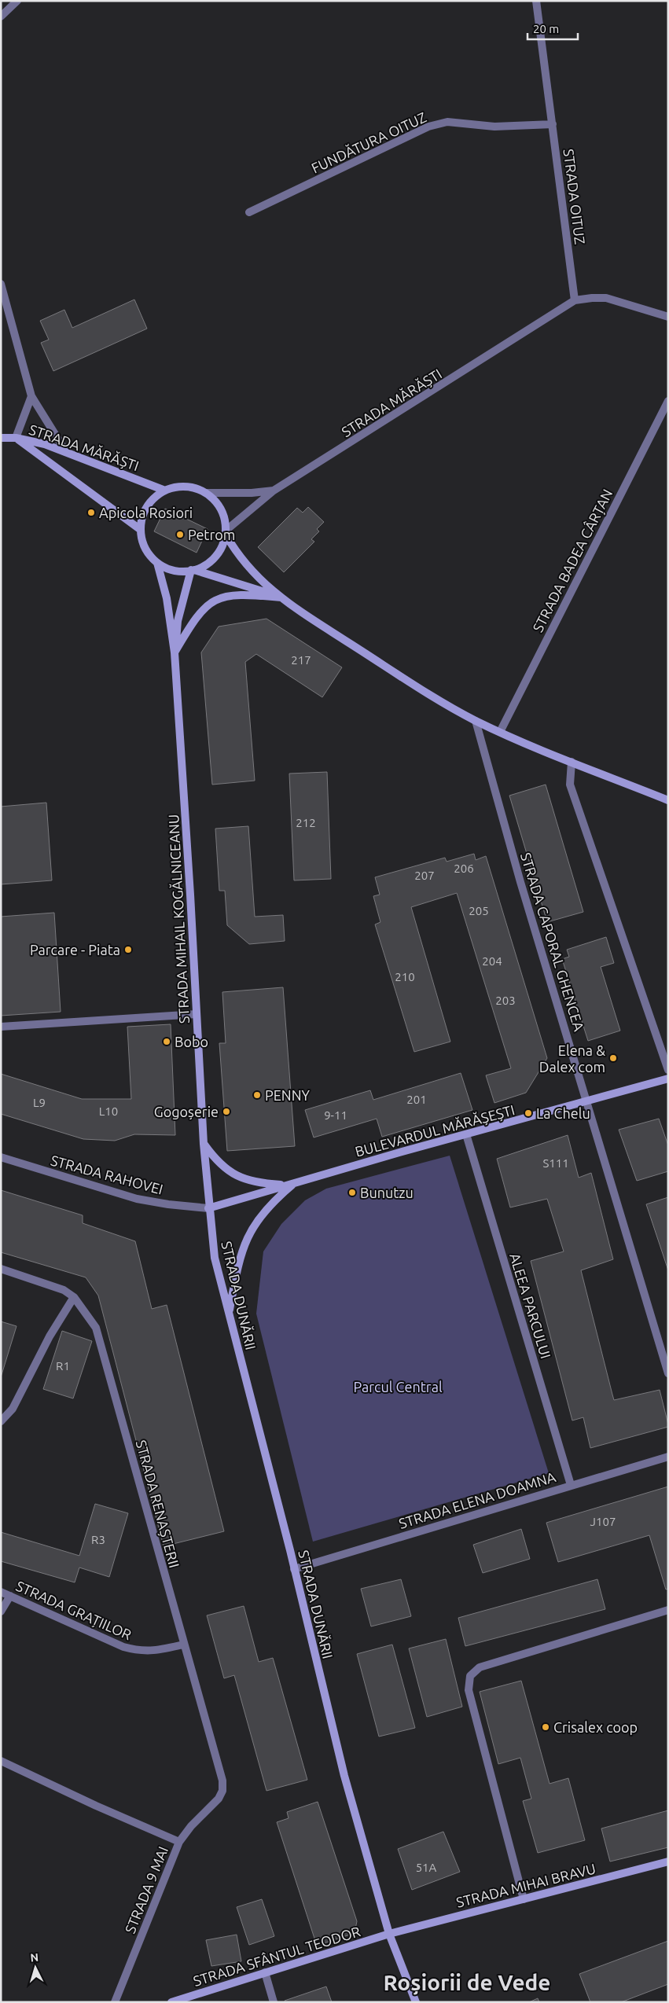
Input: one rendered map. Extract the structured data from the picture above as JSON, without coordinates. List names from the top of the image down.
{
  "streets": {
    "main road": [
      "STRADA MĂRĂȘTI",
      "STRADA MIHAIL KOGĂLNICEANU",
      "BULEVARDUL MĂRĂȘEȘTI",
      "STRADA DUNĂRII",
      "STRADA MIHAI BRAVU",
      "STRADA SFÂNTUL TEODOR"
    ],
    "street": [
      "FUNDĂTURA OITUZ",
      "STRADA OITUZ",
      "STRADA BADEA CÂRȚAN",
      "STRADA CAPORAL GHENCEA",
      "STRADA RAHOVEI",
      "ALEEA PARCULUI",
      "STRADA ELENA DOAMNA",
      "STRADA RENAȘTERII",
      "STRADA GRAȚIILOR",
      "STRADA 9 MAI"
    ]
  },
  "crossings": [
    ["FUNDĂTURA OITUZ", "STRADA OITUZ"],
    ["STRADA OITUZ", "STRADA MĂRĂȘTI"],
    ["STRADA MĂRĂȘTI", "STRADA MIHAIL KOGĂLNICEANU"],
    ["STRADA MIHAIL KOGĂLNICEANU", "BULEVARDUL MĂRĂȘEȘTI"],
    ["STRADA MIHAIL KOGĂLNICEANU", "STRADA RAHOVEI"],
    ["STRADA MIHAIL KOGĂLNICEANU", "STRADA DUNĂRII"],
    ["STRADA CAPORAL GHENCEA", "BULEVARDUL MĂRĂȘEȘTI"],
    ["BULEVARDUL MĂRĂȘEȘTI", "STRADA RAHOVEI"],
    ["BULEVARDUL MĂRĂȘEȘTI", "STRADA DUNĂRII"],
    ["BULEVARDUL MĂRĂȘEȘTI", "ALEEA PARCULUI"],
    ["STRADA RAHOVEI", "STRADA DUNĂRII"],
    ["STRADA DUNĂRII", "STRADA ELENA DOAMNA"],
    ["STRADA DUNĂRII", "STRADA MIHAI BRAVU"],
    ["STRADA DUNĂRII", "STRADA SFÂNTUL TEODOR"],
    ["ALEEA PARCULUI", "STRADA ELENA DOAMNA"],
    ["STRADA RENAȘTERII", "STRADA GRAȚIILOR"],
    ["STRADA RENAȘTERII", "STRADA 9 MAI"],
    ["STRADA MIHAI BRAVU", "STRADA SFÂNTUL TEODOR"]
  ],
  "districts": ["Roșiorii de Vede"],
  "parks": ["Parcul Central"],
  "places": [
    "Apicola Rosiori",
    "Petrom",
    "Parcare - Piata",
    "Bobo",
    "Elena & Dalex com",
    "PENNY",
    "Gogoșerie",
    "La Chelu",
    "Bunutzu",
    "Crisalex coop"
  ],
  "house_numbers": [
    "217",
    "212",
    "206",
    "207",
    "205",
    "204",
    "210",
    "203",
    "201",
    "L9",
    "L10",
    "9-11",
    "S111",
    "R1",
    "J107",
    "R3",
    "51A"
  ],
  "scale_bar": "20 m",
  "north": "top"
}
